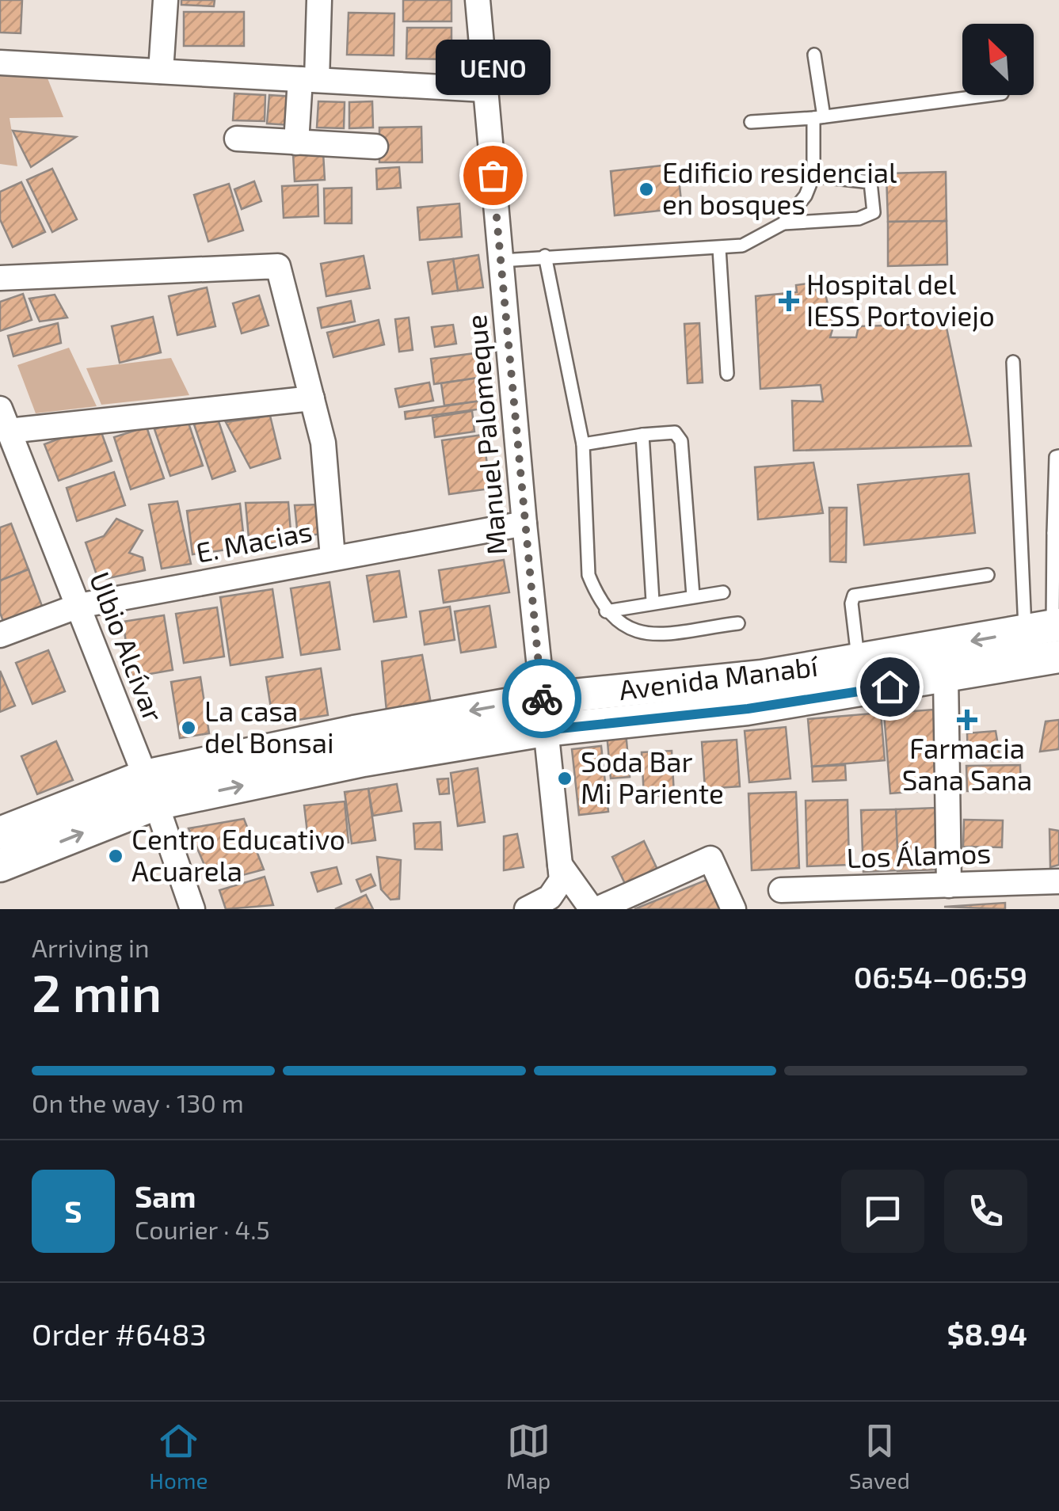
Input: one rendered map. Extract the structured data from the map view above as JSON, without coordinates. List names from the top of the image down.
{
  "streets": {
    "main road": ["Avenida Manabí"],
    "street": [
      "Manuel Palomeque",
      "E. Macias",
      "Ulbio Alcívar",
      "Los Álamos"
    ]
  },
  "crossings": [
    ["Manuel Palomeque", "E. Macias"],
    ["Manuel Palomeque", "Avenida Manabí"],
    ["E. Macias", "Ulbio Alcívar"],
    ["Ulbio Alcívar", "Avenida Manabí"]
  ],
  "places": {
    "other": [
      "UENO",
      "Edificio residencial en bosques",
      "La casa del Bonsai",
      "Soda Bar Mi Pariente",
      "Centro Educativo Acuarela"
    ],
    "health": ["Hospital del IESS Portoviejo", "Farmacia Sana Sana"]
  },
  "north": "top left",
  "page": {
    "bubble": "UENO",
    "heading": ["2 min", "Arriving in", "06:54–06:59"],
    "panel": [
      "Sam",
      "Courier · 4.5",
      "Order #6483",
      "$8.94"
    ],
    "bar": "On the way · 130 m",
    "round": "S",
    "tabs": ["Home", "Map", "Saved"]
  }
}
